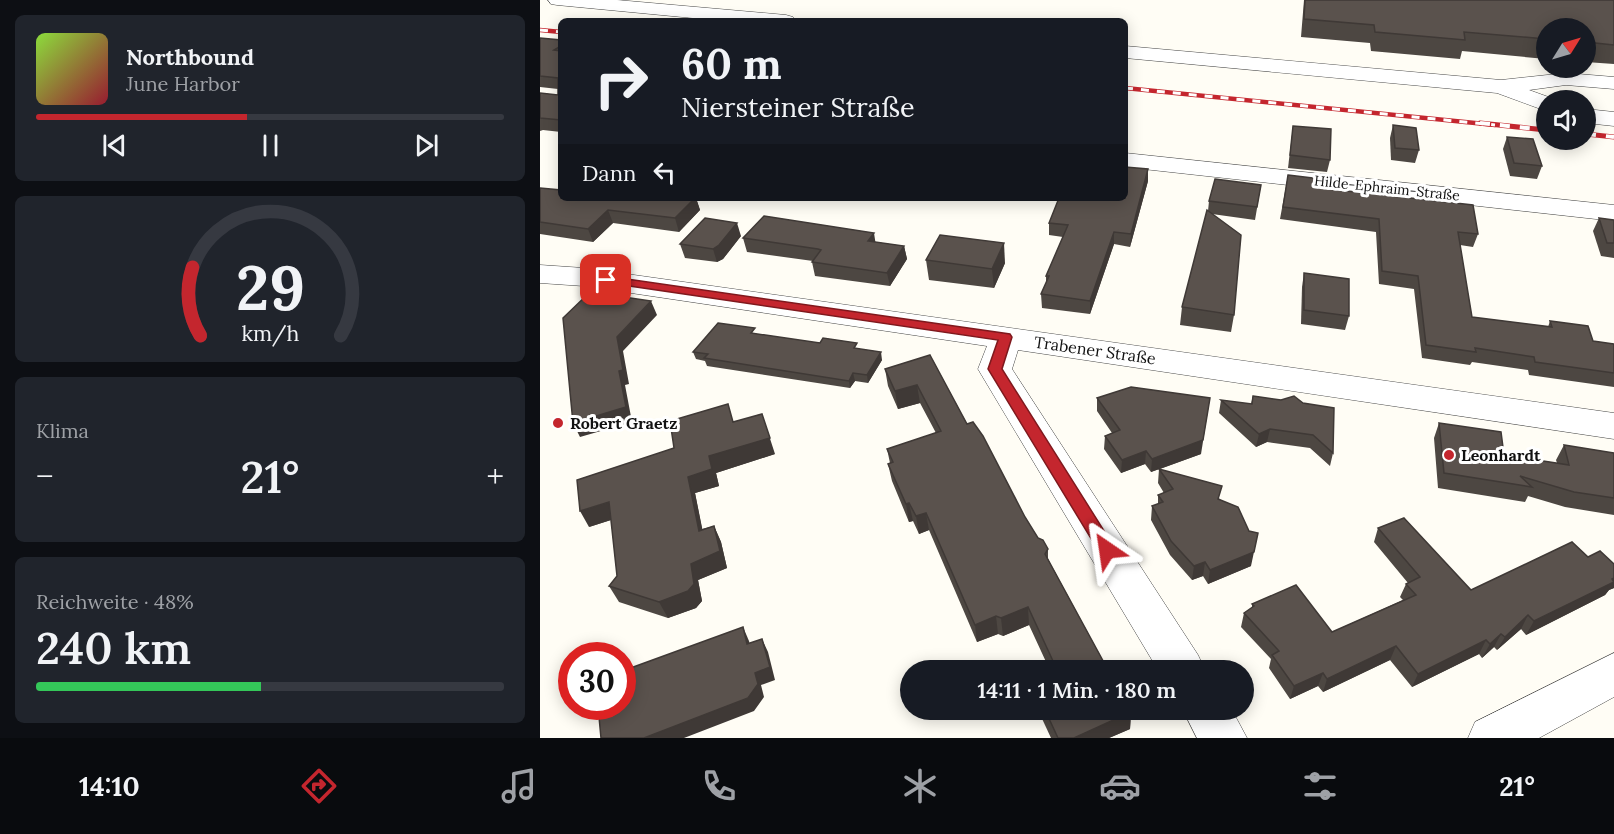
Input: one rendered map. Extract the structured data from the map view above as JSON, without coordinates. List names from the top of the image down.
{
  "streets": {
    "street": ["Hilde-Ephraim-Straße", "Trabener Straße"]
  },
  "places": ["Robert Graetz", "Leonhardt"],
  "north": "top right",
  "page": {
    "turn": ["60 m", "Niersteiner Straße"],
    "song": ["Northbound", "June Harbor"],
    "then": "Dann",
    "tile": [
      "Klima",
      ["Reichweite · 48%", "240 km"]
    ],
    "heat": ["−", "21°", "+"],
    "limit": "30",
    "trip": "14:11 · 1 Min. · 180 m",
    "tabs": ["14:10", "21°"],
    "gauge": ["29", "km/h"]
  }
}
